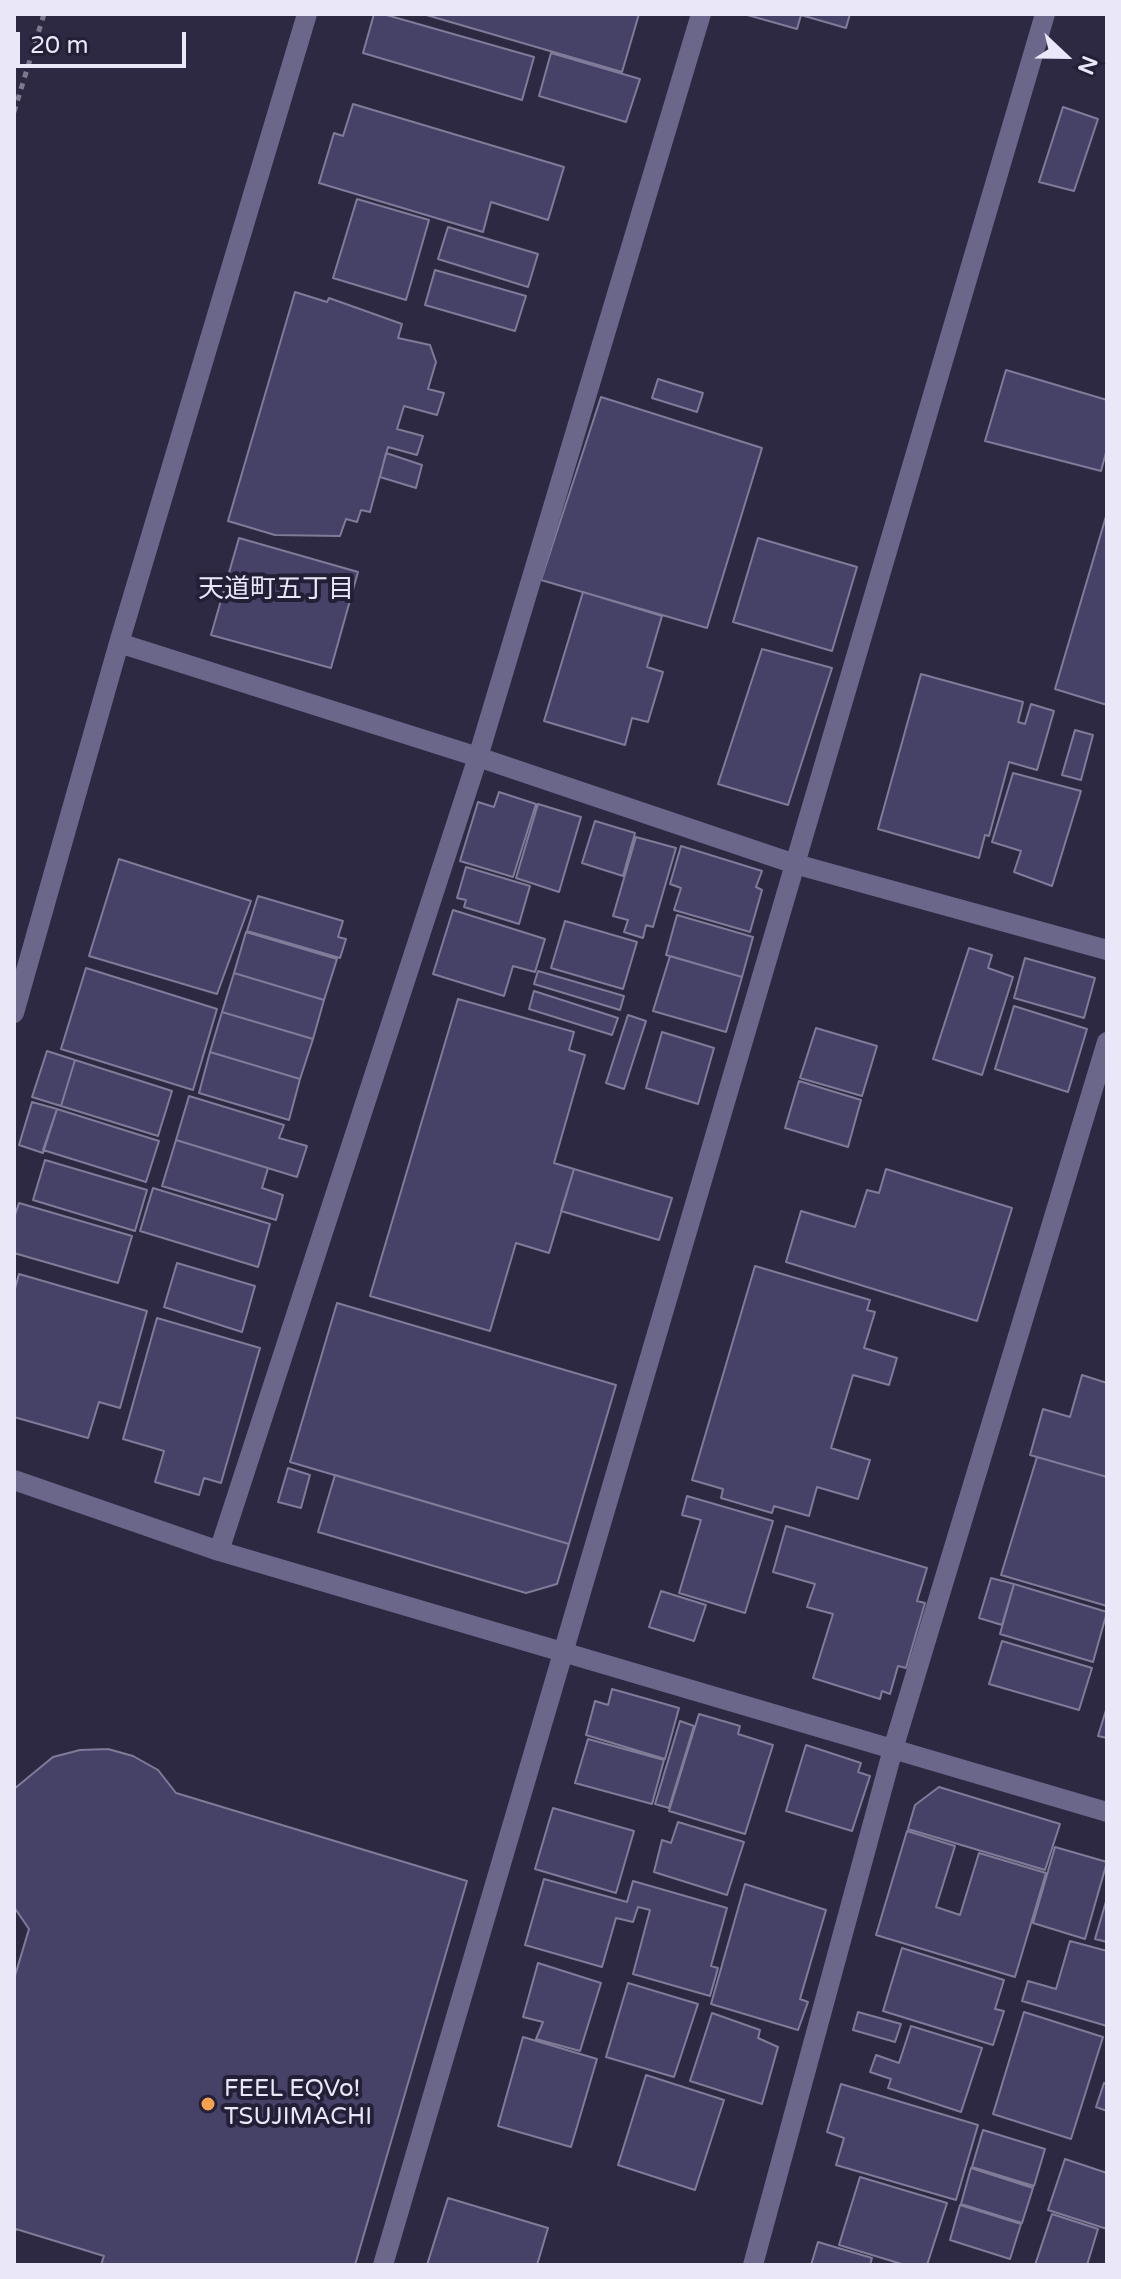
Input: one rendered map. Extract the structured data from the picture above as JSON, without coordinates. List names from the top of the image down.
{
  "districts": ["天道町五丁目"],
  "places": ["FEEL EQVo! TSUJIMACHI"],
  "scale_bar": "20 m",
  "north": "right"
}
